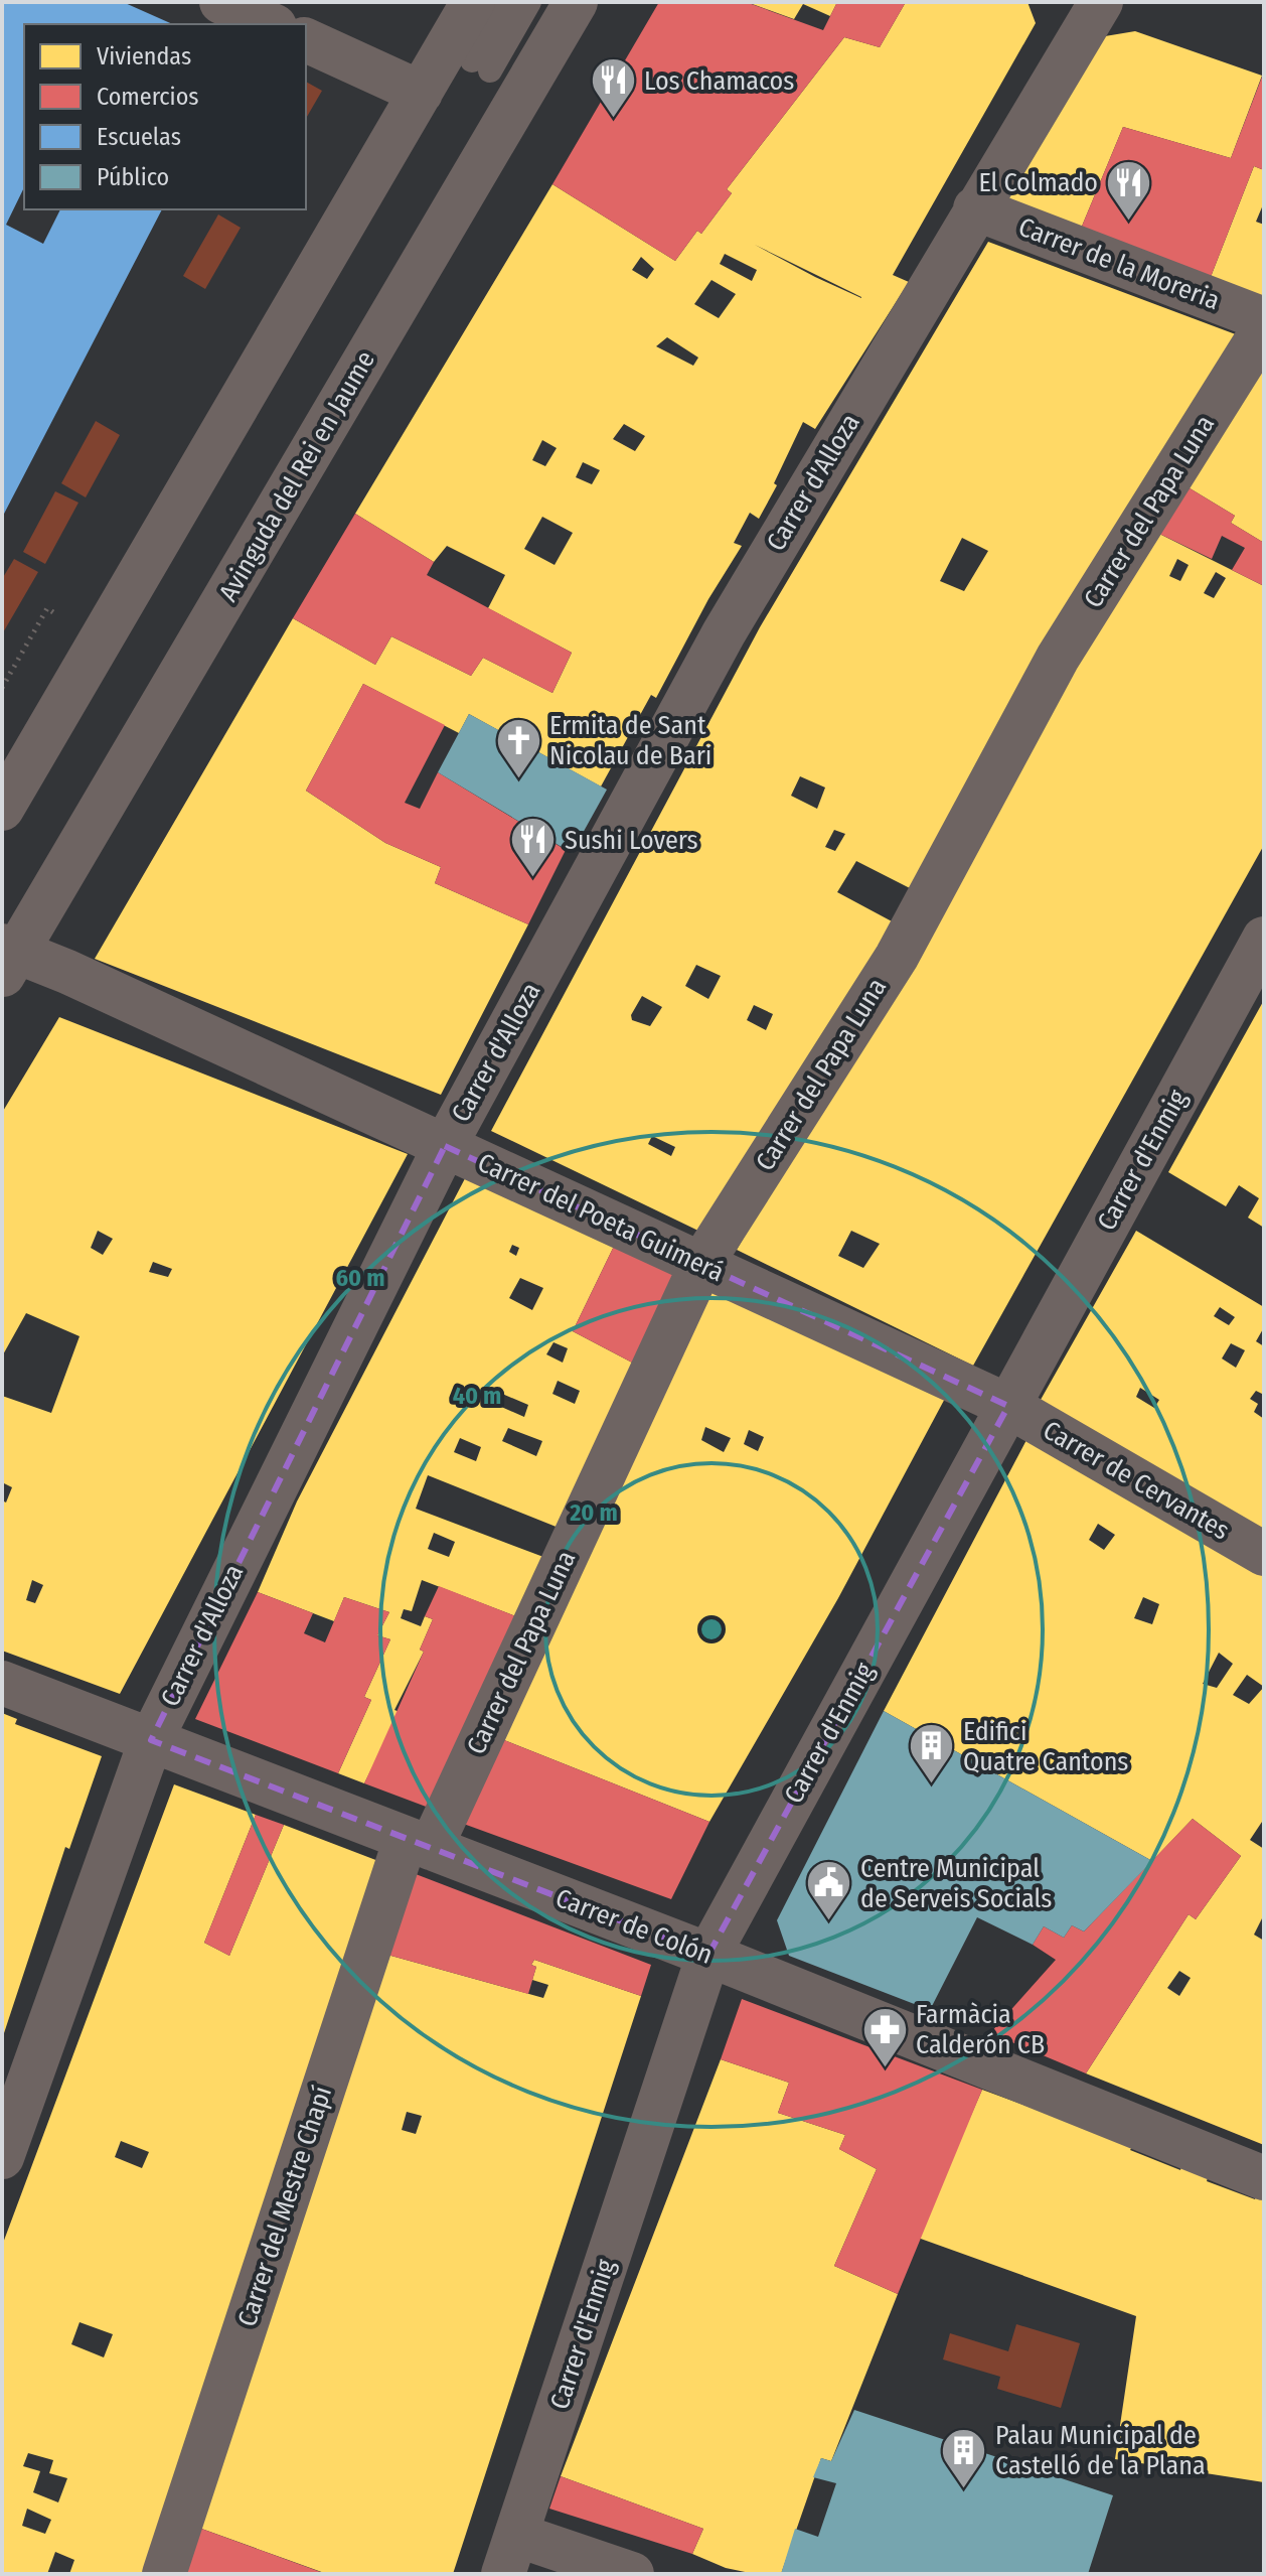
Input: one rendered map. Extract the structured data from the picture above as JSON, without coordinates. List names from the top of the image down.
{
  "streets": {
    "street": [
      "Carrer de la Moreria",
      "Avinguda del Rei en Jaume",
      "Carrer d'Alloza",
      "Carrer del Papa Luna",
      "Carrer d'Enmig",
      "Carrer del Poeta Guimerá",
      "Carrer de Cervantes",
      "Carrer de Colón",
      "Carrer del Mestre Chapí"
    ]
  },
  "crossings": [
    ["Carrer de la Moreria", "Carrer d'Alloza"],
    ["Avinguda del Rei en Jaume", "Carrer del Poeta Guimerá"],
    ["Carrer d'Alloza", "Carrer del Poeta Guimerá"],
    ["Carrer d'Alloza", "Carrer de Colón"],
    ["Carrer del Papa Luna", "Carrer del Poeta Guimerá"],
    ["Carrer del Papa Luna", "Carrer de Colón"],
    ["Carrer del Papa Luna", "Carrer del Mestre Chapí"],
    ["Carrer d'Enmig", "Carrer del Poeta Guimerá"],
    ["Carrer d'Enmig", "Carrer de Cervantes"],
    ["Carrer d'Enmig", "Carrer de Colón"],
    ["Carrer del Poeta Guimerá", "Carrer de Cervantes"],
    ["Carrer de Colón", "Carrer del Mestre Chapí"]
  ],
  "places": {
    "restaurant": ["Los Chamacos", "El Colmado", "Sushi Lovers"],
    "church": ["Ermita de Sant Nicolau de Bari"],
    "building": ["Edifici Quatre Cantons", "Palau Municipal de Castelló de la Plana"],
    "public building": ["Centre Municipal de Serveis Socials"],
    "pharmacy": ["Farmàcia Calderón CB"]
  },
  "legend": [
    "Viviendas",
    "Comercios",
    "Escuelas",
    "Público"
  ],
  "rings": ["60 m", "40 m", "20 m"]
}
